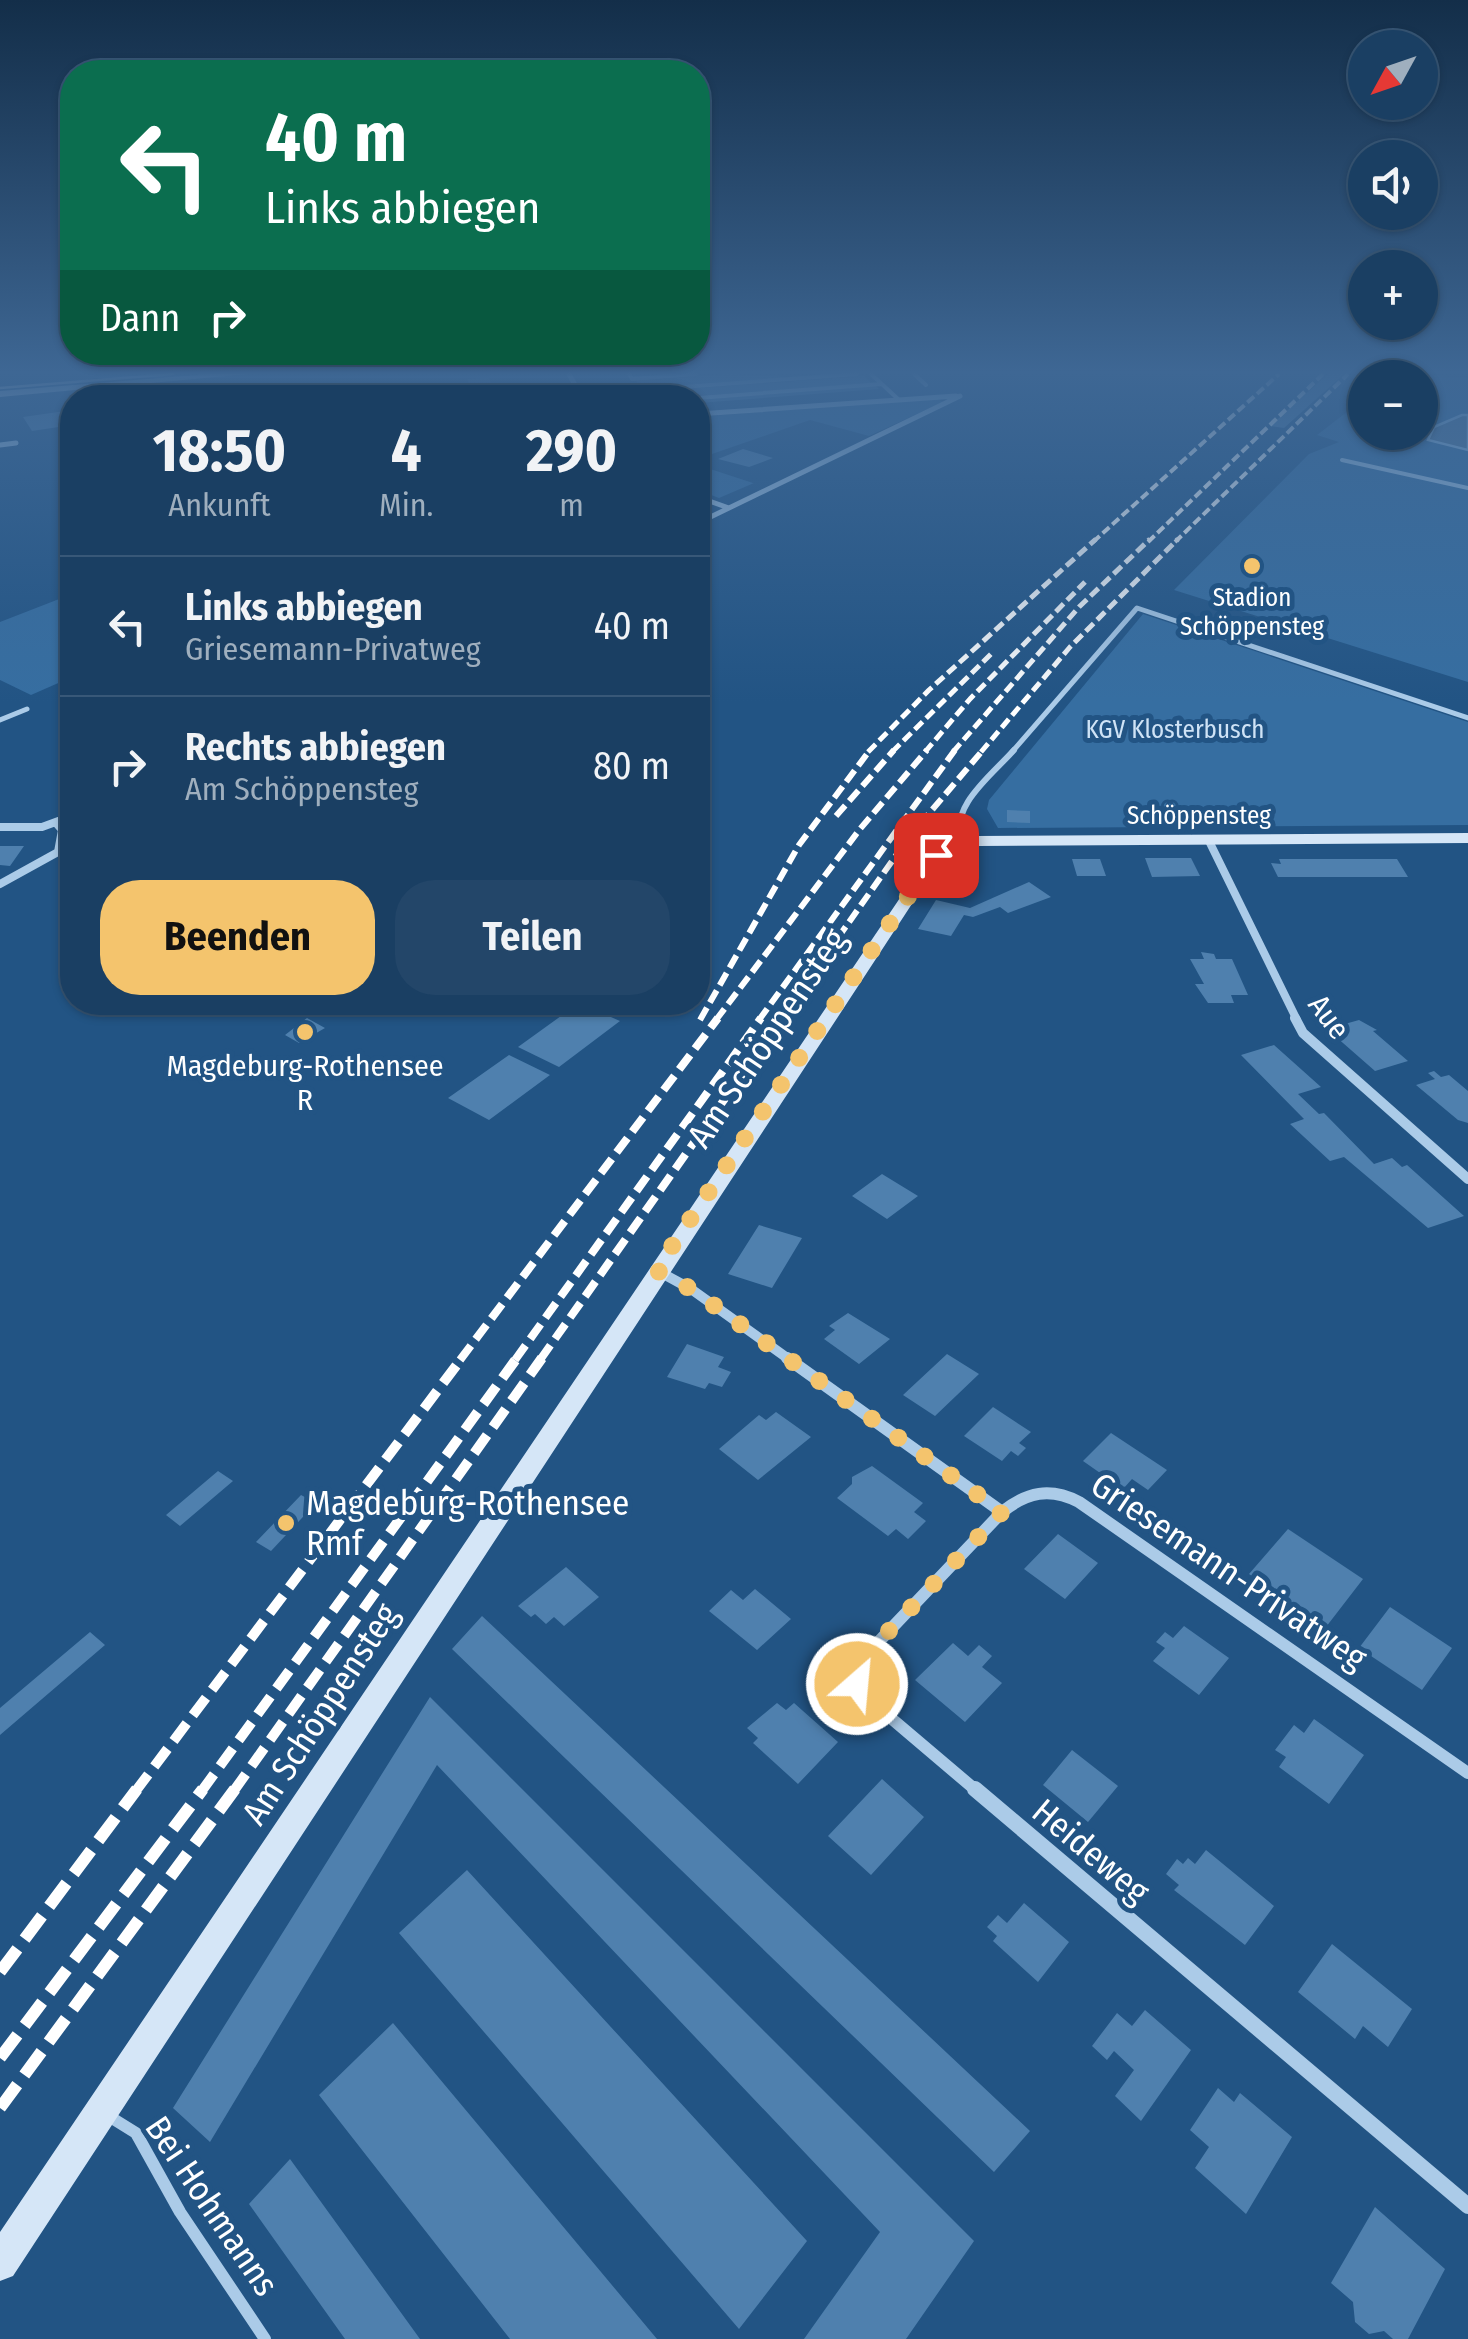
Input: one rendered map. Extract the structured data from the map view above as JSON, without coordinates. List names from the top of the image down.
{
  "streets": {
    "street": [
      "Schöppensteg",
      "Aue",
      "Am Schöppensteg",
      "Griesemann-Privatweg",
      "Heideweg"
    ],
    "lane": ["Bei Hohmanns"]
  },
  "crossings": [
    ["Schöppensteg", "Aue"],
    ["Schöppensteg", "Am Schöppensteg"],
    ["Am Schöppensteg", "Bei Hohmanns"],
    ["Griesemann-Privatweg", "Heideweg"]
  ],
  "parks": ["KGV Klosterbusch"],
  "places": ["Stadion Schöppensteg", "Magdeburg-Rothensee R", "Magdeburg-Rothensee Rmf"],
  "north": "bottom left",
  "page": {
    "map_buttons": ["+", "−"],
    "turn": ["40 m", "Links abbiegen"],
    "then": "Dann",
    "eta": [
      "18:50",
      "Ankunft",
      "4",
      "Min.",
      "290",
      "m"
    ],
    "list": [
      {
        "name": "Links abbiegen",
        "note": "Griesemann-Privatweg",
        "value": "40 m"
      },
      {
        "name": "Rechts abbiegen",
        "note": "Am Schöppensteg",
        "value": "80 m"
      }
    ],
    "buttons": ["Beenden", "Teilen"]
  }
}
